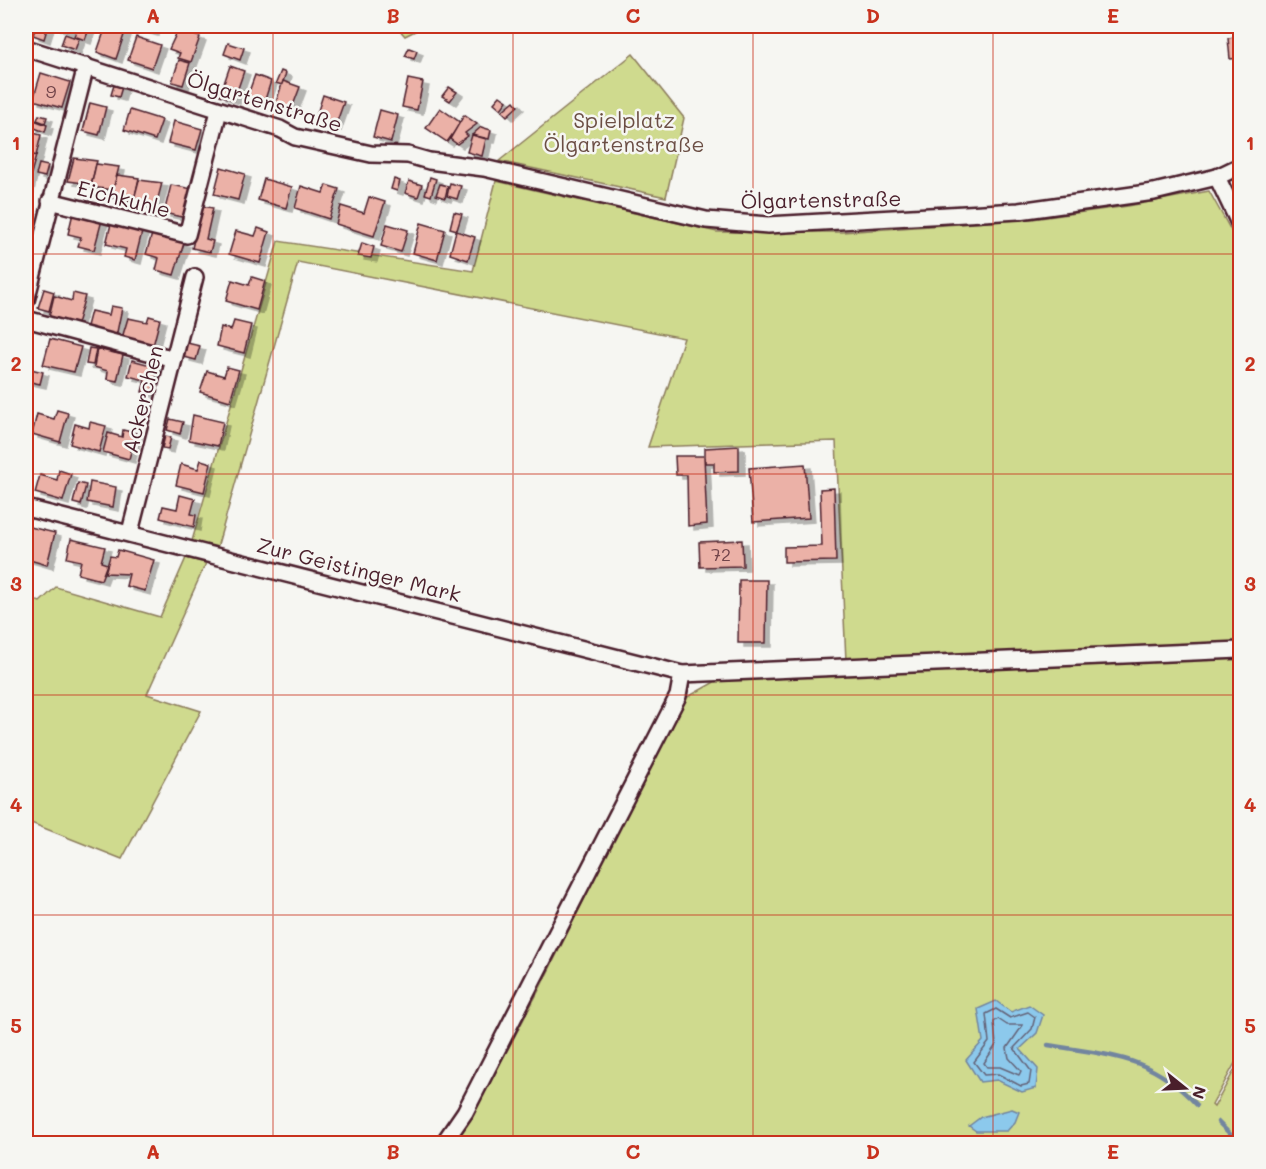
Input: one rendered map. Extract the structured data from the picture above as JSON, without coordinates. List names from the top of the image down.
{
  "streets": {
    "street": [
      "Ölgartenstraße",
      "Eichkuhle",
      "Ackerchen",
      "Zur Geistinger Mark"
    ]
  },
  "crossings": [
    ["Ölgartenstraße", "Eichkuhle"],
    ["Ackerchen", "Zur Geistinger Mark"]
  ],
  "parks": ["Spielplatz Ölgartenstraße"],
  "house_numbers": ["9", "72"],
  "north": "right",
  "grid": {
    "columns": [
      "A",
      "B",
      "C",
      "D",
      "E"
    ],
    "rows": [
      "1",
      "2",
      "3",
      "4",
      "5"
    ]
  }
}
